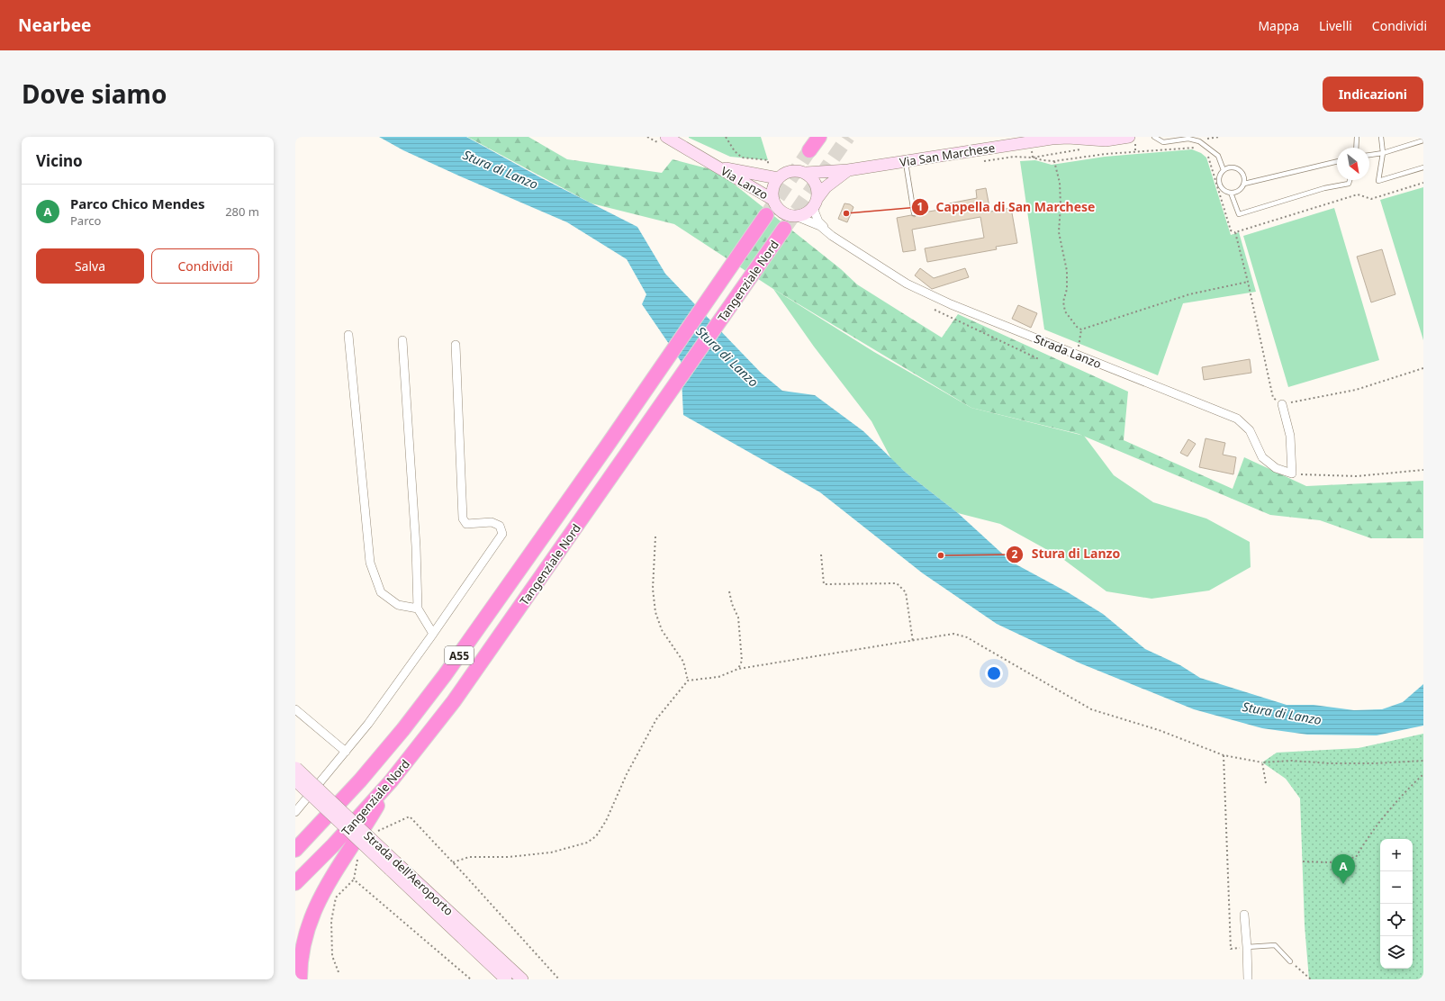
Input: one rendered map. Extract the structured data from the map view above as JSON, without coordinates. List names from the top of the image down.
{
  "streets": {
    "highway": ["Tangenziale Nord", "A55"],
    "street": [
      "Via San Marchese",
      "Via Lanzo",
      "Strada Lanzo",
      "Strada dell'Aeroporto"
    ]
  },
  "crossings": [
    ["Via San Marchese", "Via Lanzo"],
    ["Via San Marchese", "Strada Lanzo"],
    ["Via Lanzo", "Strada Lanzo"]
  ],
  "water": ["Stura di Lanzo"],
  "places": ["Cappella di San Marchese", "Stura di Lanzo"],
  "north": "bottom right",
  "page": {
    "header": "Nearbee",
    "nav": ["Mappa", "Livelli", "Condividi"],
    "title": "Dove siamo",
    "buttons": [
      "Indicazioni",
      ["Salva", "Condividi"]
    ],
    "heading": "Vicino",
    "list": [
      {
        "mark": "A",
        "name": "Parco Chico Mendes",
        "note": "Parco",
        "value": "280 m"
      }
    ],
    "map_buttons": ["+", "−"],
    "pins": "A"
  }
}
